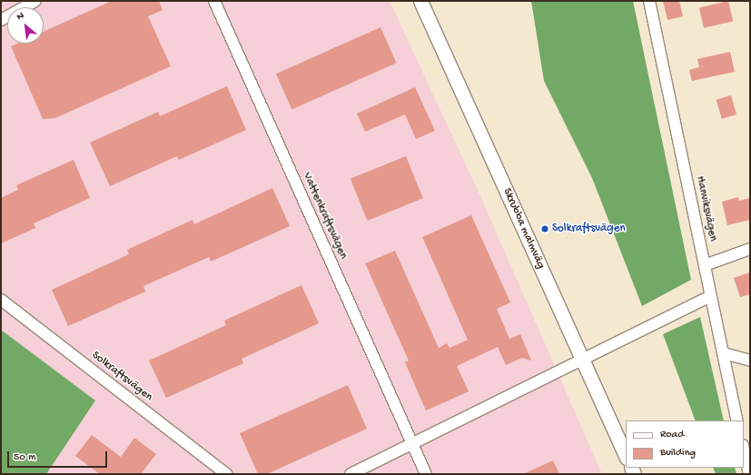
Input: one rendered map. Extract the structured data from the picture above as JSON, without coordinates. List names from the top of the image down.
{
  "streets": {
    "street": [
      "Hanviksvägen",
      "Vattenkraftsvägen",
      "Skrubba malmväg",
      "Solkraftsvägen"
    ]
  },
  "places": ["Solkraftsvägen"],
  "legend": ["Road", "Building"],
  "scale_bar": "50 m",
  "north": "top left"
}
